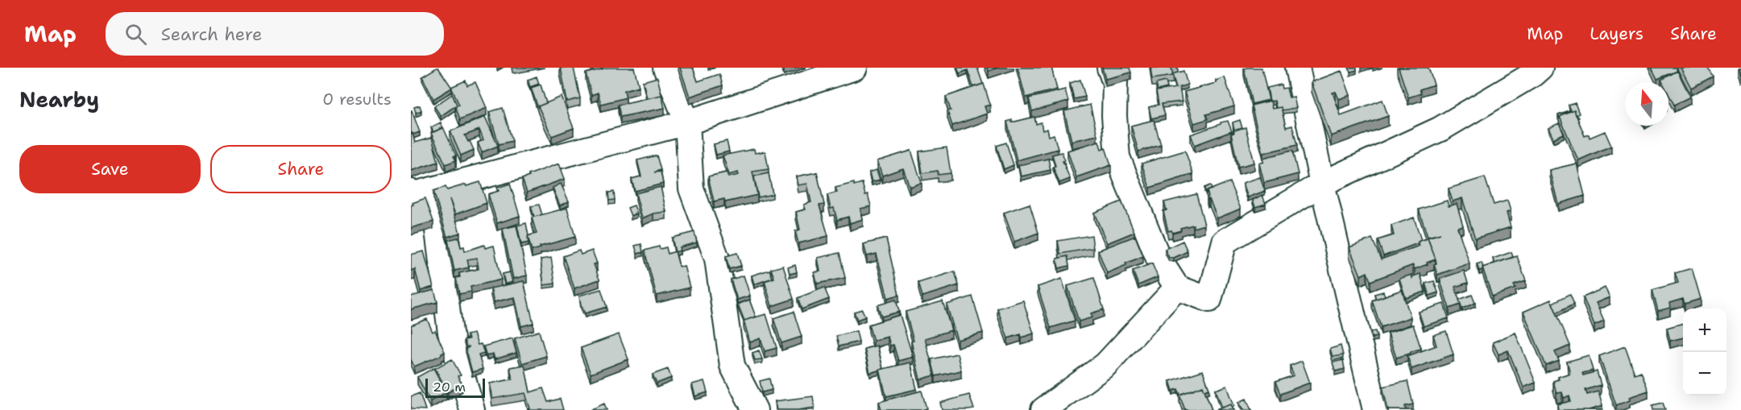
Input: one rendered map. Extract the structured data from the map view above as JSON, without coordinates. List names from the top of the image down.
{
  "scale_bar": "20 m",
  "north": "top",
  "page": {
    "header": "Map",
    "search": "Search here",
    "nav": ["Map", "Layers", "Share"],
    "heading": ["Nearby", "0 results"],
    "buttons": ["Save", "Share"],
    "map_buttons": ["+", "−"],
    "scale": "20 m"
  }
}
